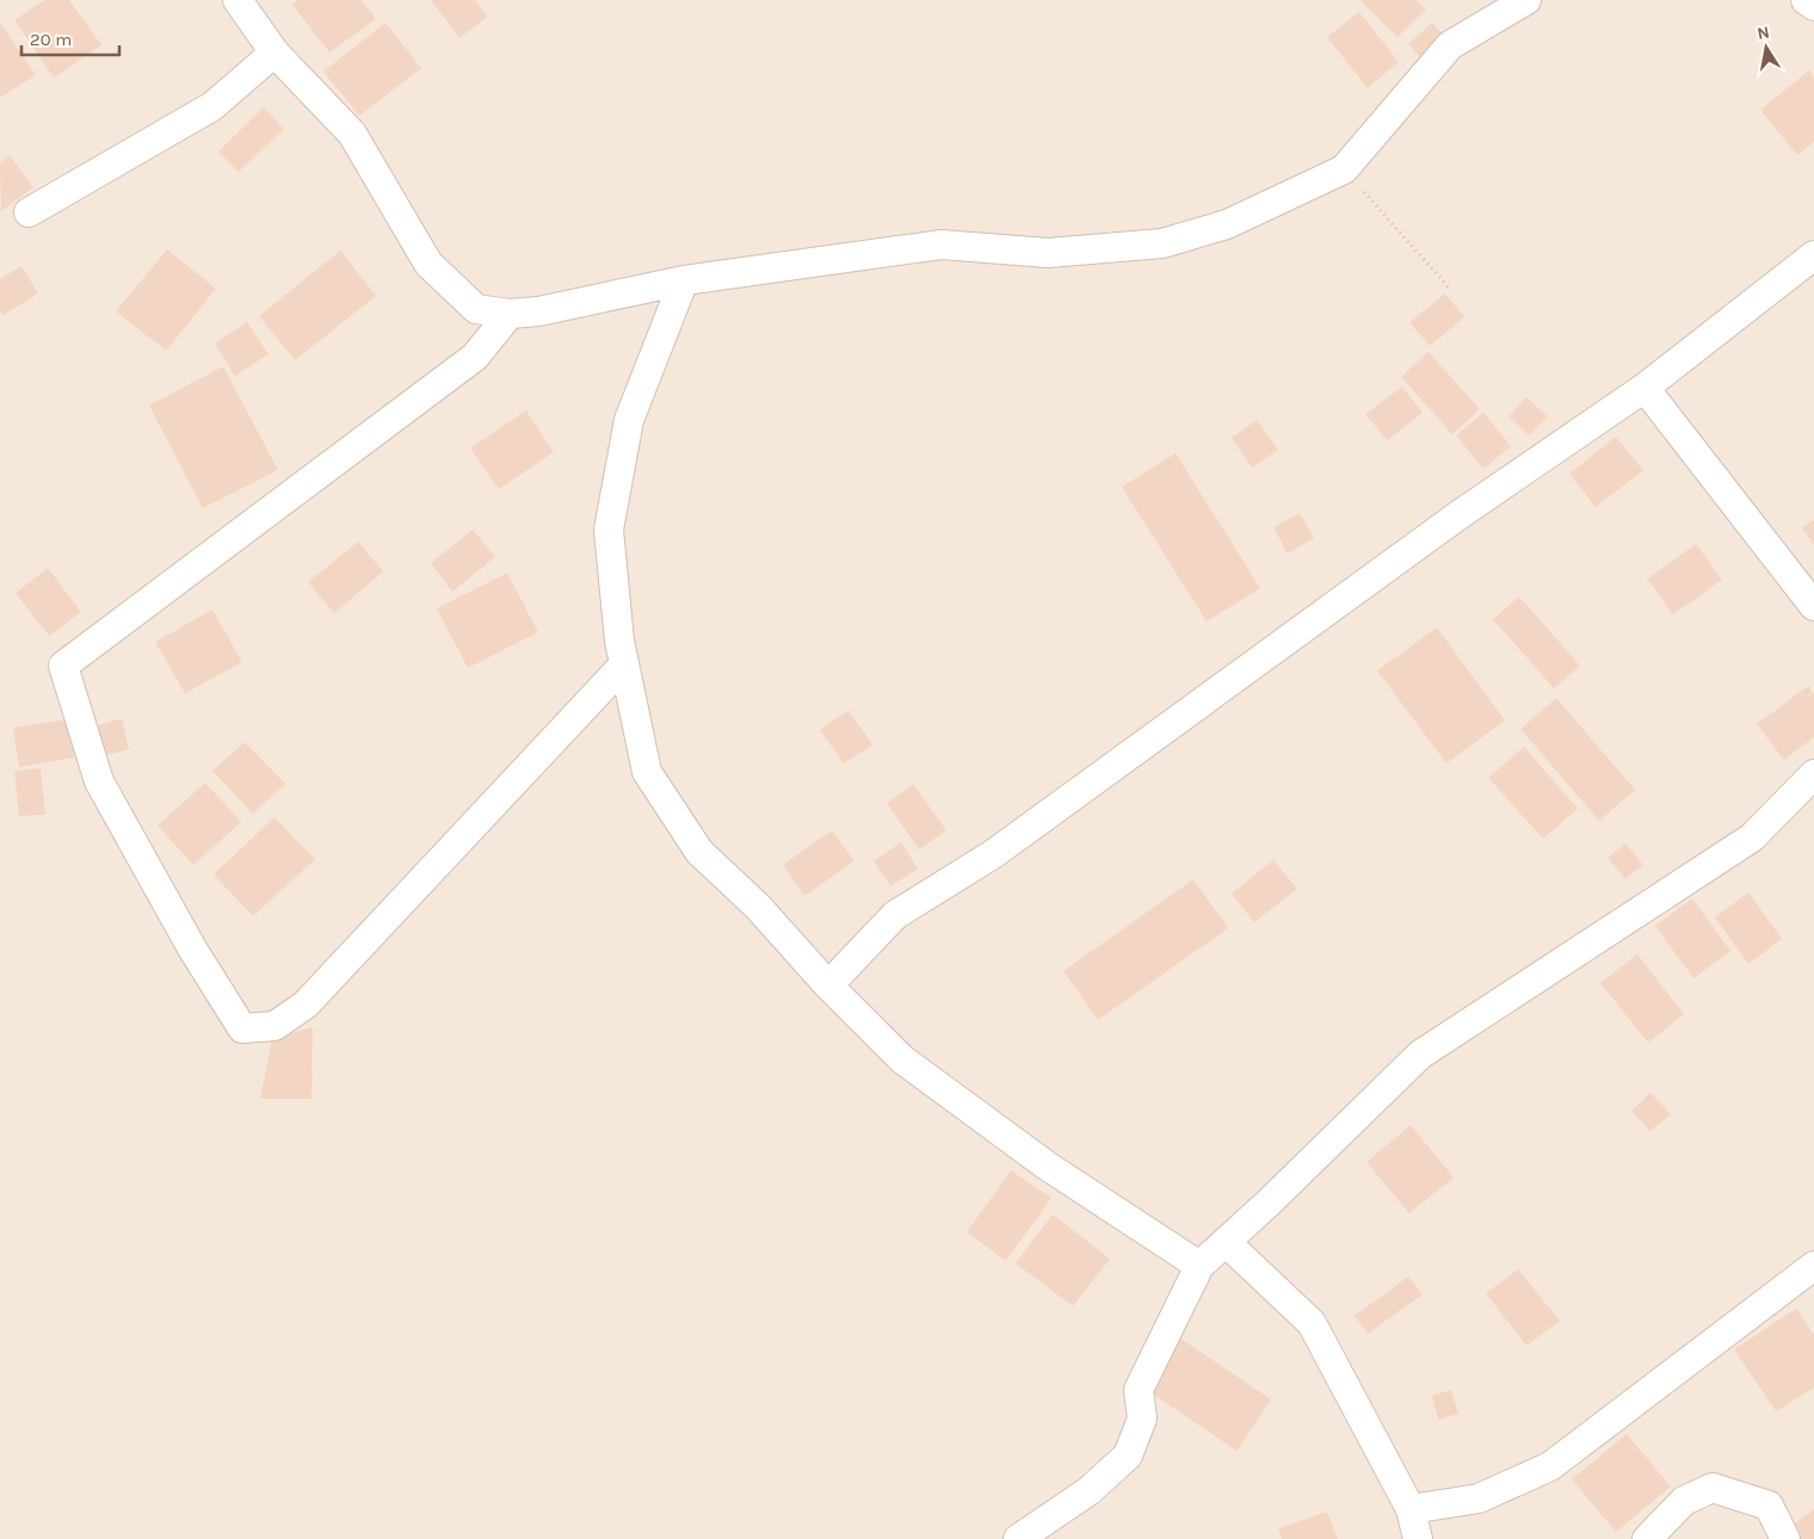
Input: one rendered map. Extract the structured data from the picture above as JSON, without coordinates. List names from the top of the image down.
{
  "scale_bar": "20 m",
  "north": "top"
}
